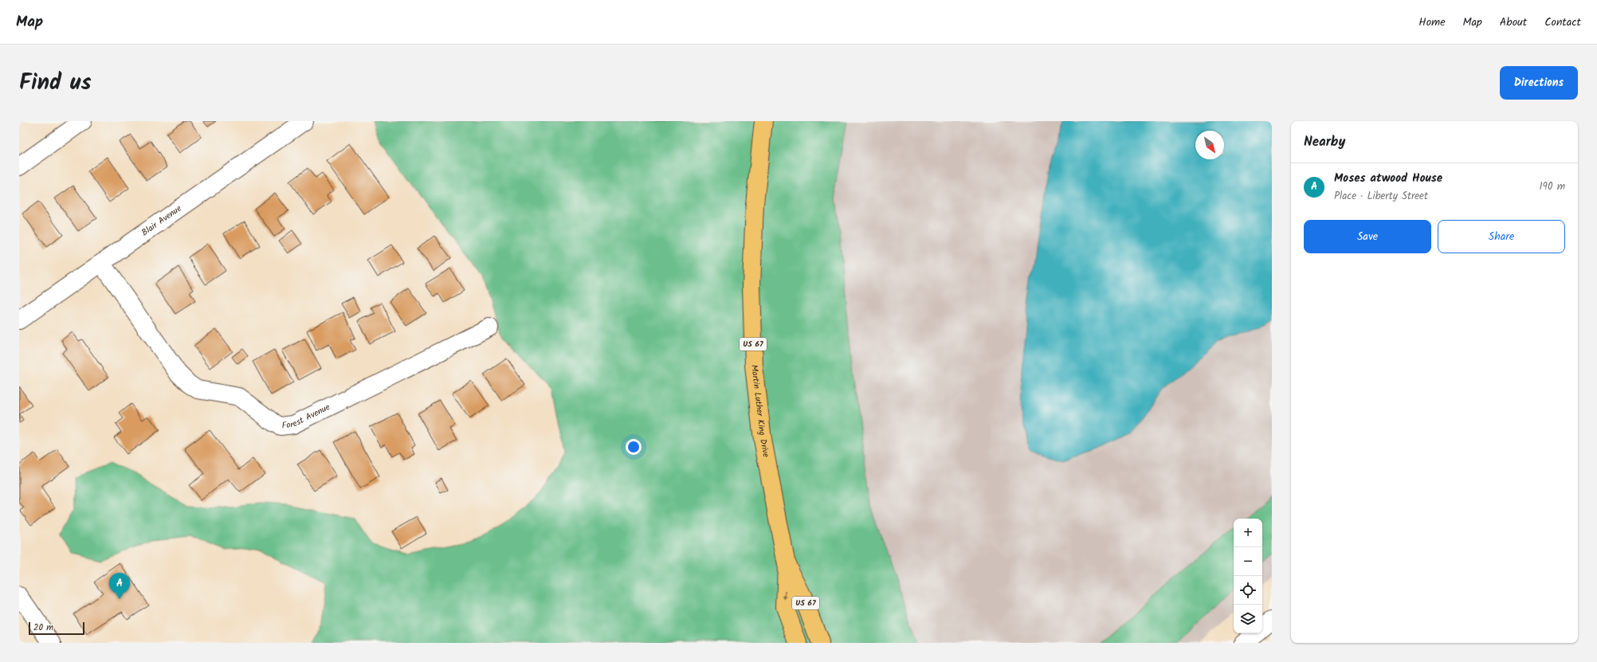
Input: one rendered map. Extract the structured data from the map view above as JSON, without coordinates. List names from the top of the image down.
{
  "streets": {
    "highway": ["US 67", "Martin Luther King Drive"],
    "street": ["Blair Avenue", "Forest Avenue"]
  },
  "crossings": [
    ["Blair Avenue", "Forest Avenue"],
    ["US 67", "Martin Luther King Drive"]
  ],
  "scale_bar": "20 m",
  "north": "bottom right",
  "page": {
    "header": "Map",
    "nav": [
      "Home",
      "Map",
      "About",
      "Contact"
    ],
    "title": "Find us",
    "buttons": [
      "Directions",
      ["Save", "Share"]
    ],
    "heading": "Nearby",
    "list": [
      {
        "mark": "A",
        "name": "Moses atwood House",
        "note": "Place · Liberty Street",
        "value": "190 m"
      }
    ],
    "map_buttons": ["+", "−"],
    "pins": "A",
    "scale": "20 m"
  }
}
